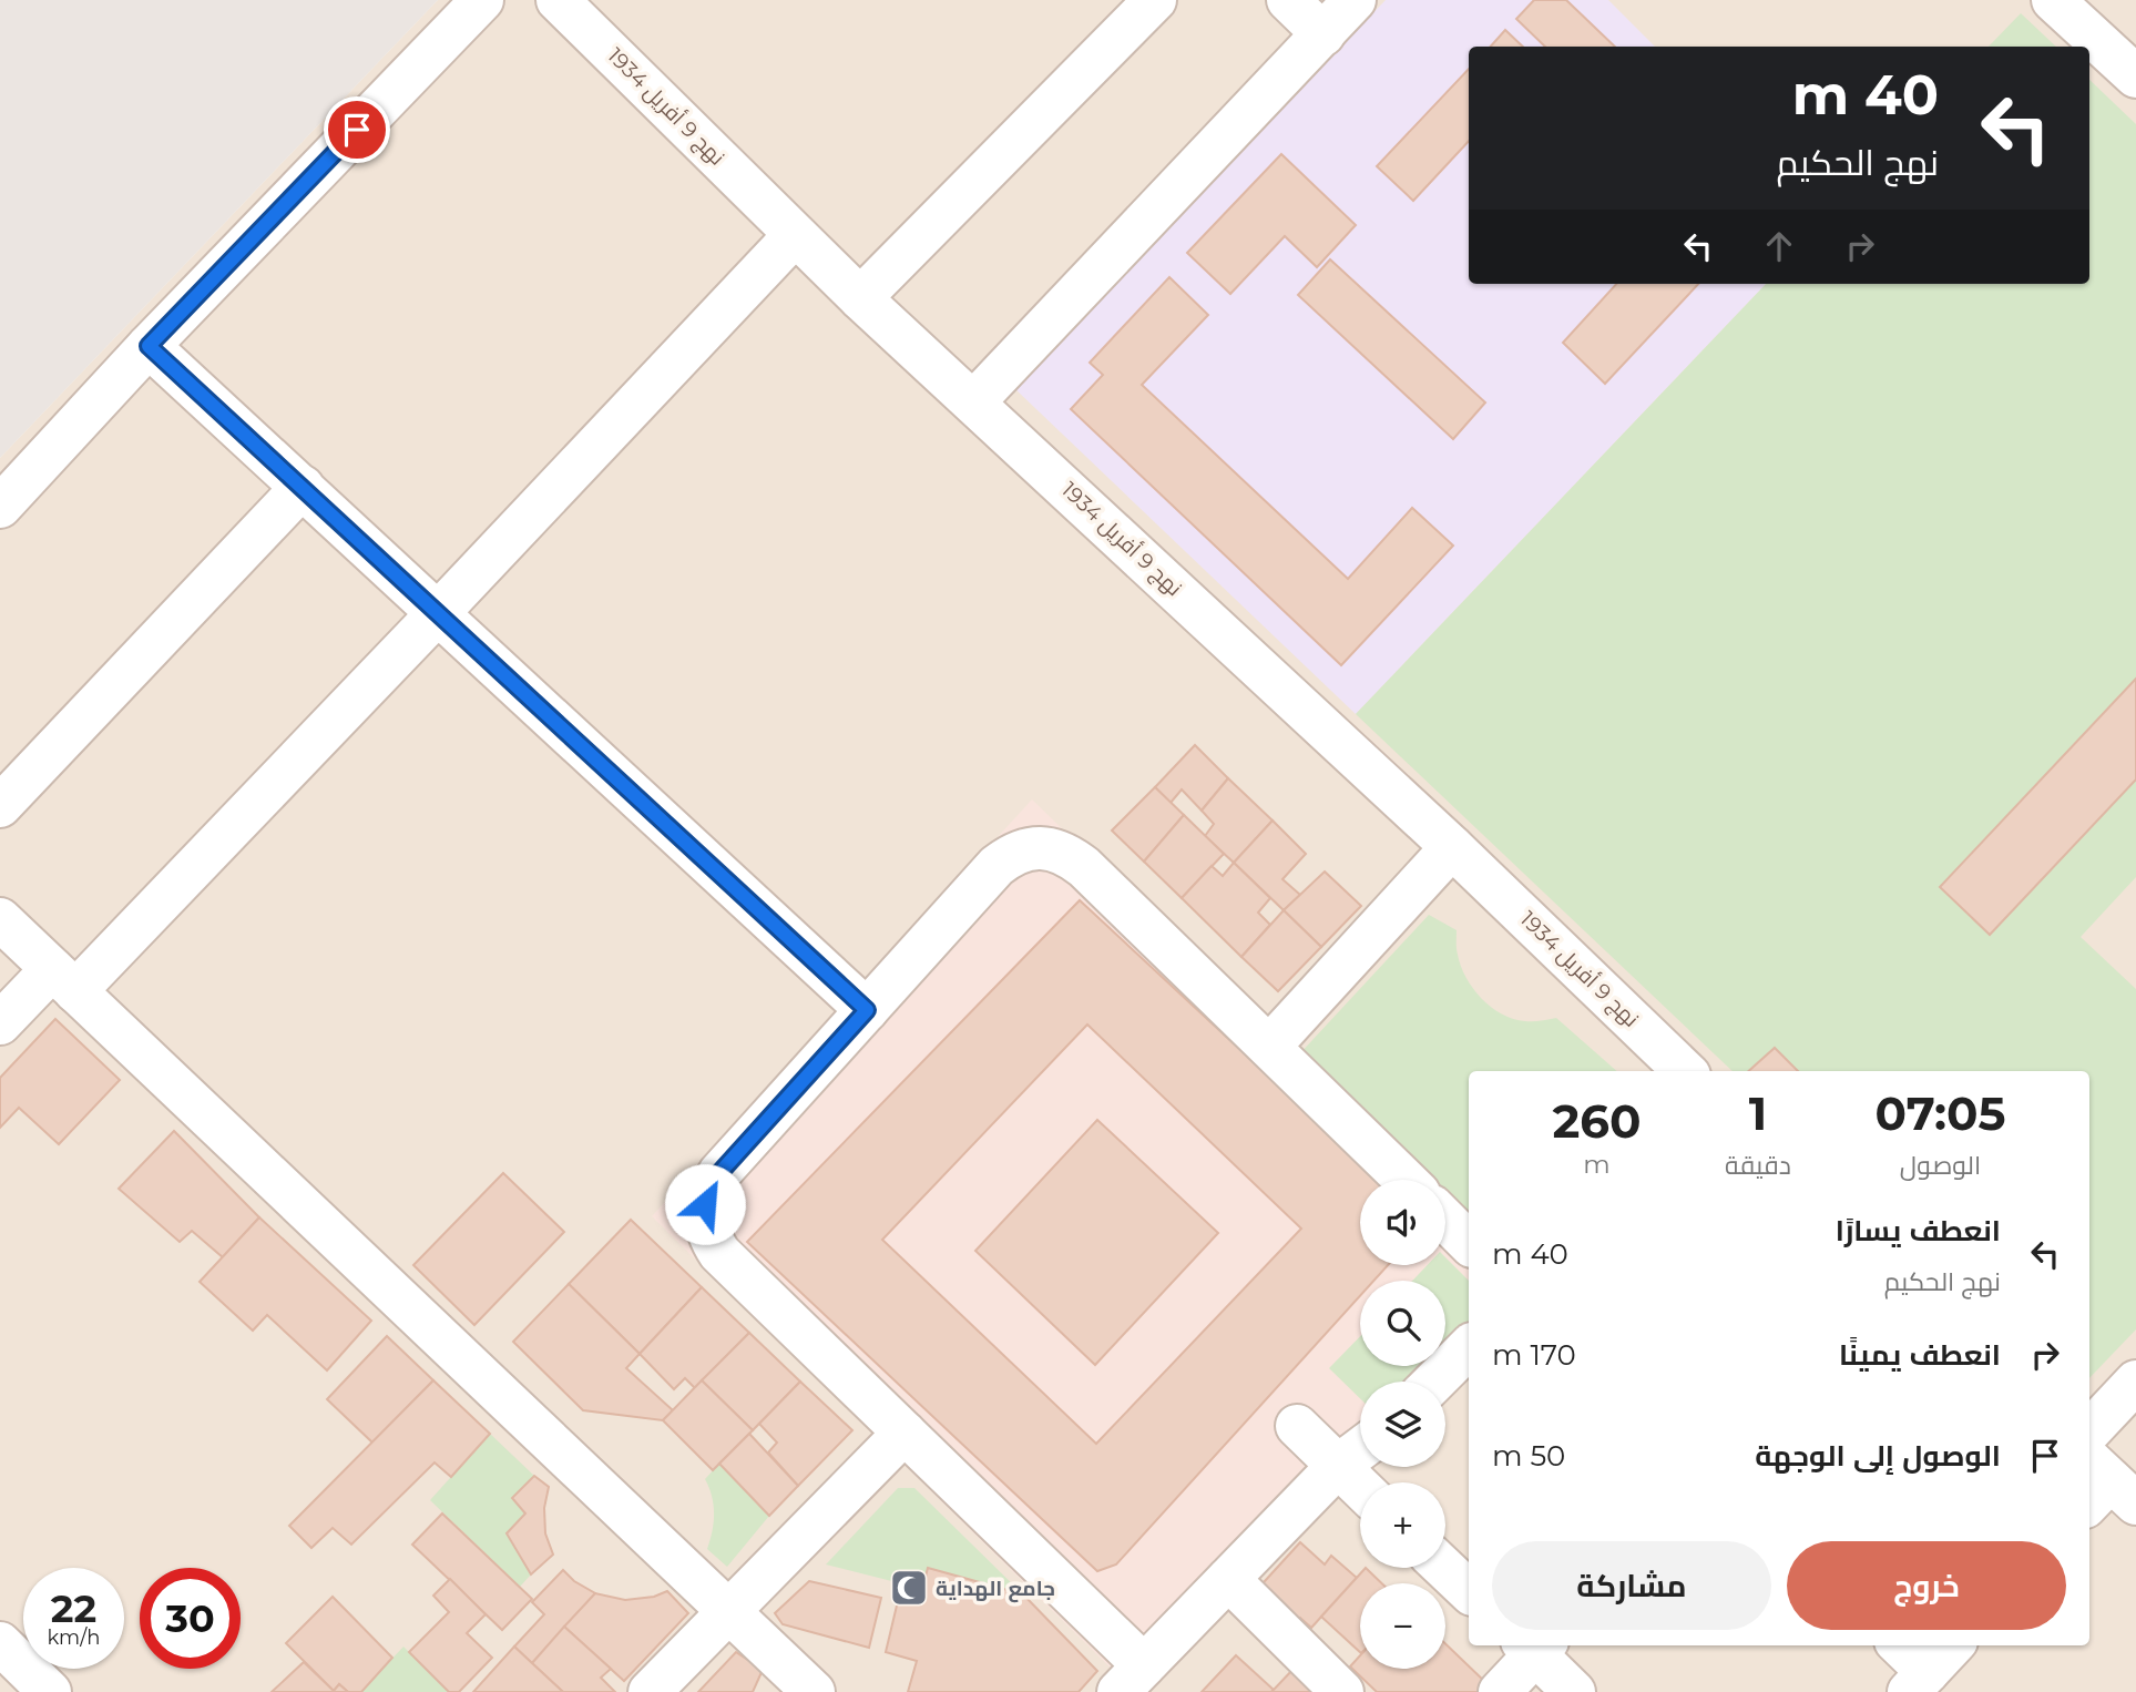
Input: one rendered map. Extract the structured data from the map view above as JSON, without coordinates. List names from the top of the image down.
{
  "streets": {
    "street": ["نهج 9 أفريل 1934"]
  },
  "places": {
    "mosque": ["جامع الهداية"]
  },
  "page": {
    "turn": ["40 m", "نهج الحكيم"],
    "eta": [
      "07:05",
      "الوصول",
      "1",
      "دقيقة",
      "260",
      "m"
    ],
    "map_buttons": ["+", "−"],
    "list": [
      {
        "name": "انعطف يسارًا",
        "note": "نهج الحكيم",
        "value": "40 m"
      },
      {
        "name": "انعطف يمينًا",
        "value": "170 m"
      },
      {
        "name": "الوصول إلى الوجهة",
        "value": "50 m"
      }
    ],
    "buttons": ["خروج", "مشاركة"],
    "speed": "22 km/h",
    "limit": "30"
  }
}
